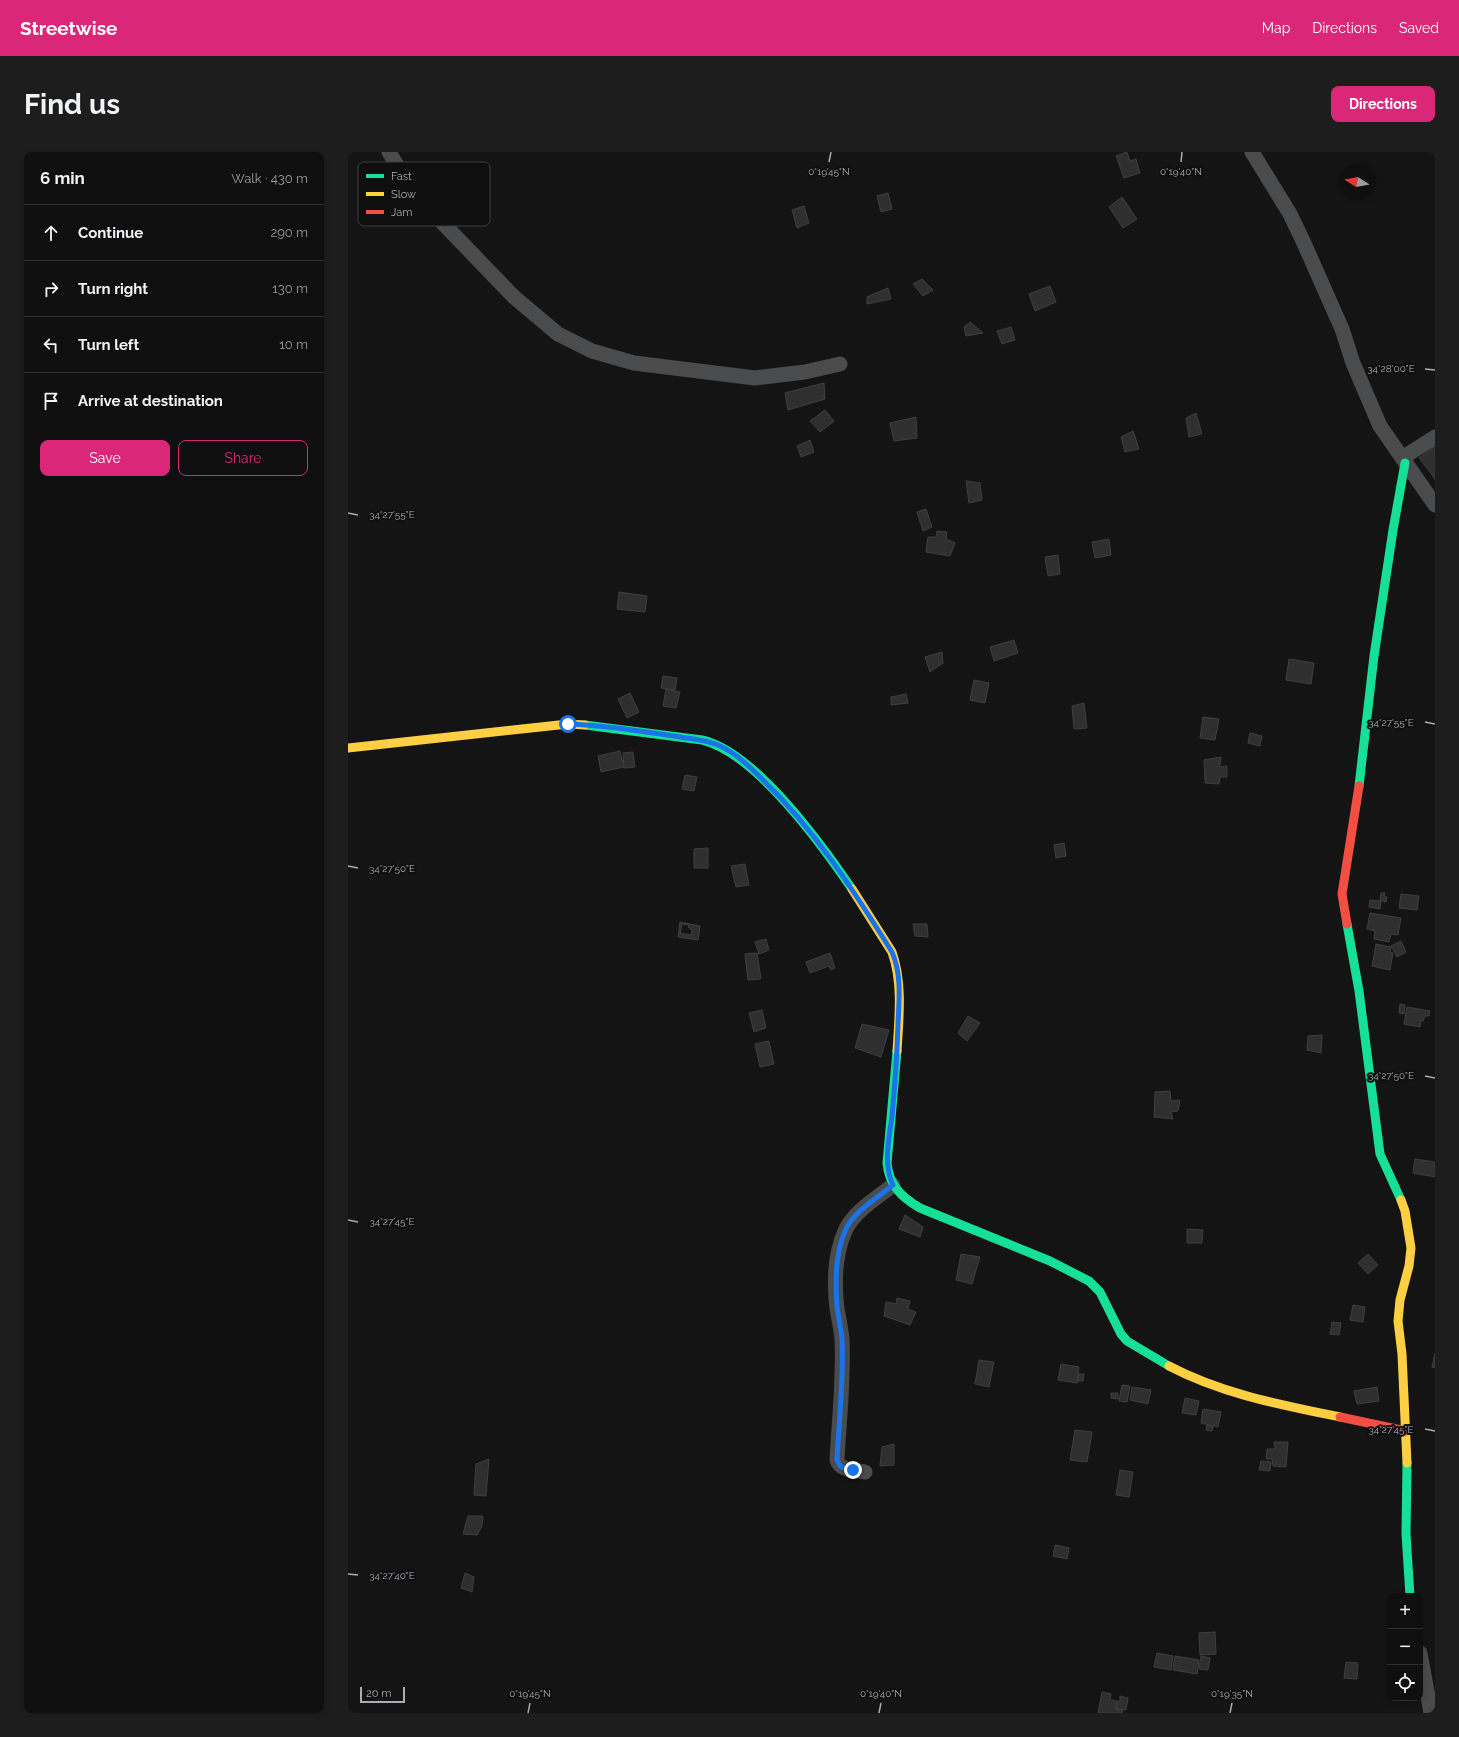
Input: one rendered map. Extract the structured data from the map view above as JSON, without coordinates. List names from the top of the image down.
{
  "legend": ["Fast", "Slow", "Jam"],
  "scale_bar": "20 m",
  "north": "left",
  "page": {
    "header": "Streetwise",
    "nav": ["Map", "Directions", "Saved"],
    "buttons": [
      "Directions",
      ["Save", "Share"]
    ],
    "title": "Find us",
    "heading": ["6 min", "Walk · 430 m"],
    "list": [
      ["Continue", "290 m"],
      ["Turn right", "130 m"],
      ["Turn left", "10 m"],
      "Arrive at destination"
    ],
    "map_buttons": ["+", "−"],
    "scale": "20 m"
  },
  "coordinates": [
    "0°19'45\"N",
    "0°19'40\"N",
    "34°28'00\"E",
    "34°27'55\"E",
    "34°27'50\"E",
    "34°27'45\"E",
    "34°27'40\"E",
    "0°19'35\"N"
  ]
}
